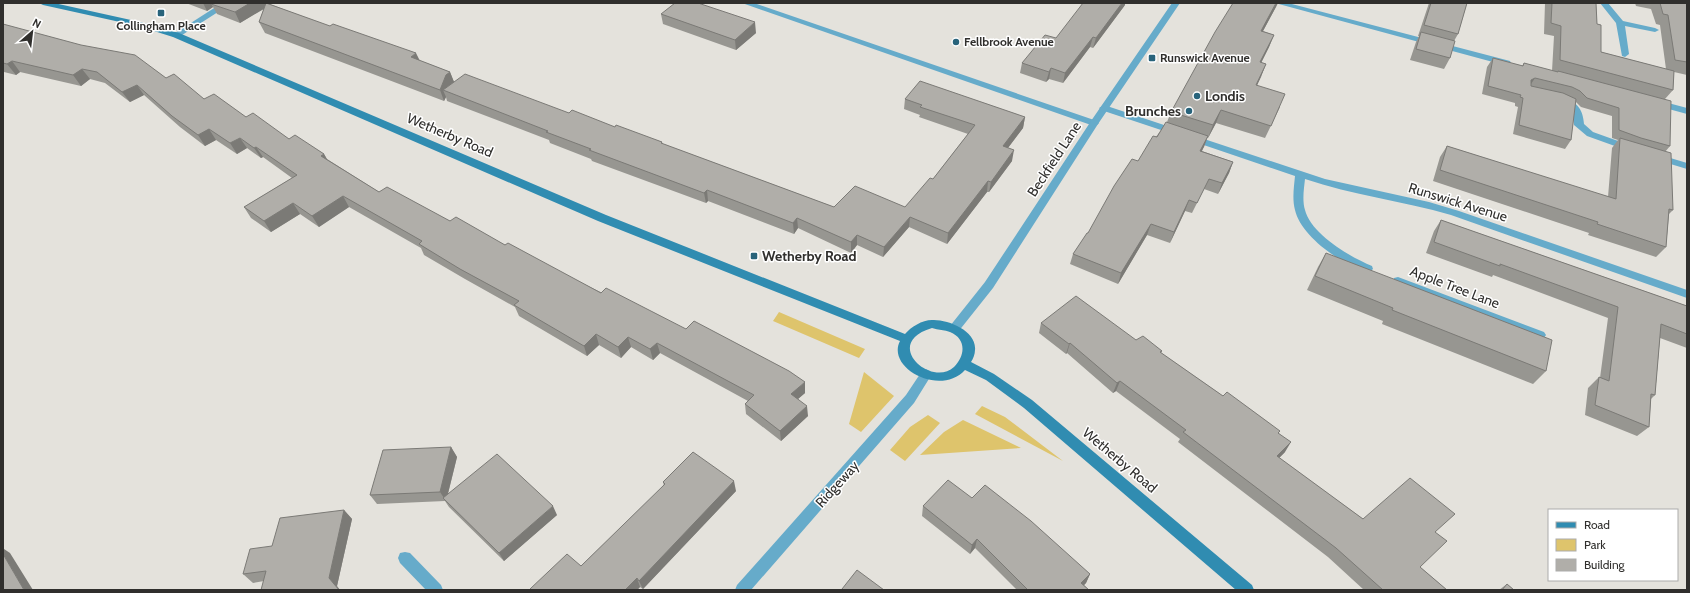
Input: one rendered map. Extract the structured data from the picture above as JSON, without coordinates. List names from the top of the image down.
{
  "streets": {
    "main road": ["Wetherby Road"],
    "street": [
      "Beckfield Lane",
      "Runswick Avenue",
      "Apple Tree Lane",
      "Ridgeway"
    ]
  },
  "crossings": [
    ["Wetherby Road", "Beckfield Lane"],
    ["Wetherby Road", "Ridgeway"],
    ["Beckfield Lane", "Runswick Avenue"],
    ["Beckfield Lane", "Ridgeway"],
    ["Runswick Avenue", "Apple Tree Lane"]
  ],
  "places": {
    "transit": ["Collingham Place", "Runswick Avenue", "Wetherby Road"],
    "other": ["Fellbrook Avenue", "Londis", "Brunches"]
  },
  "legend": ["Road", "Park", "Building"],
  "north": "top right"
}
